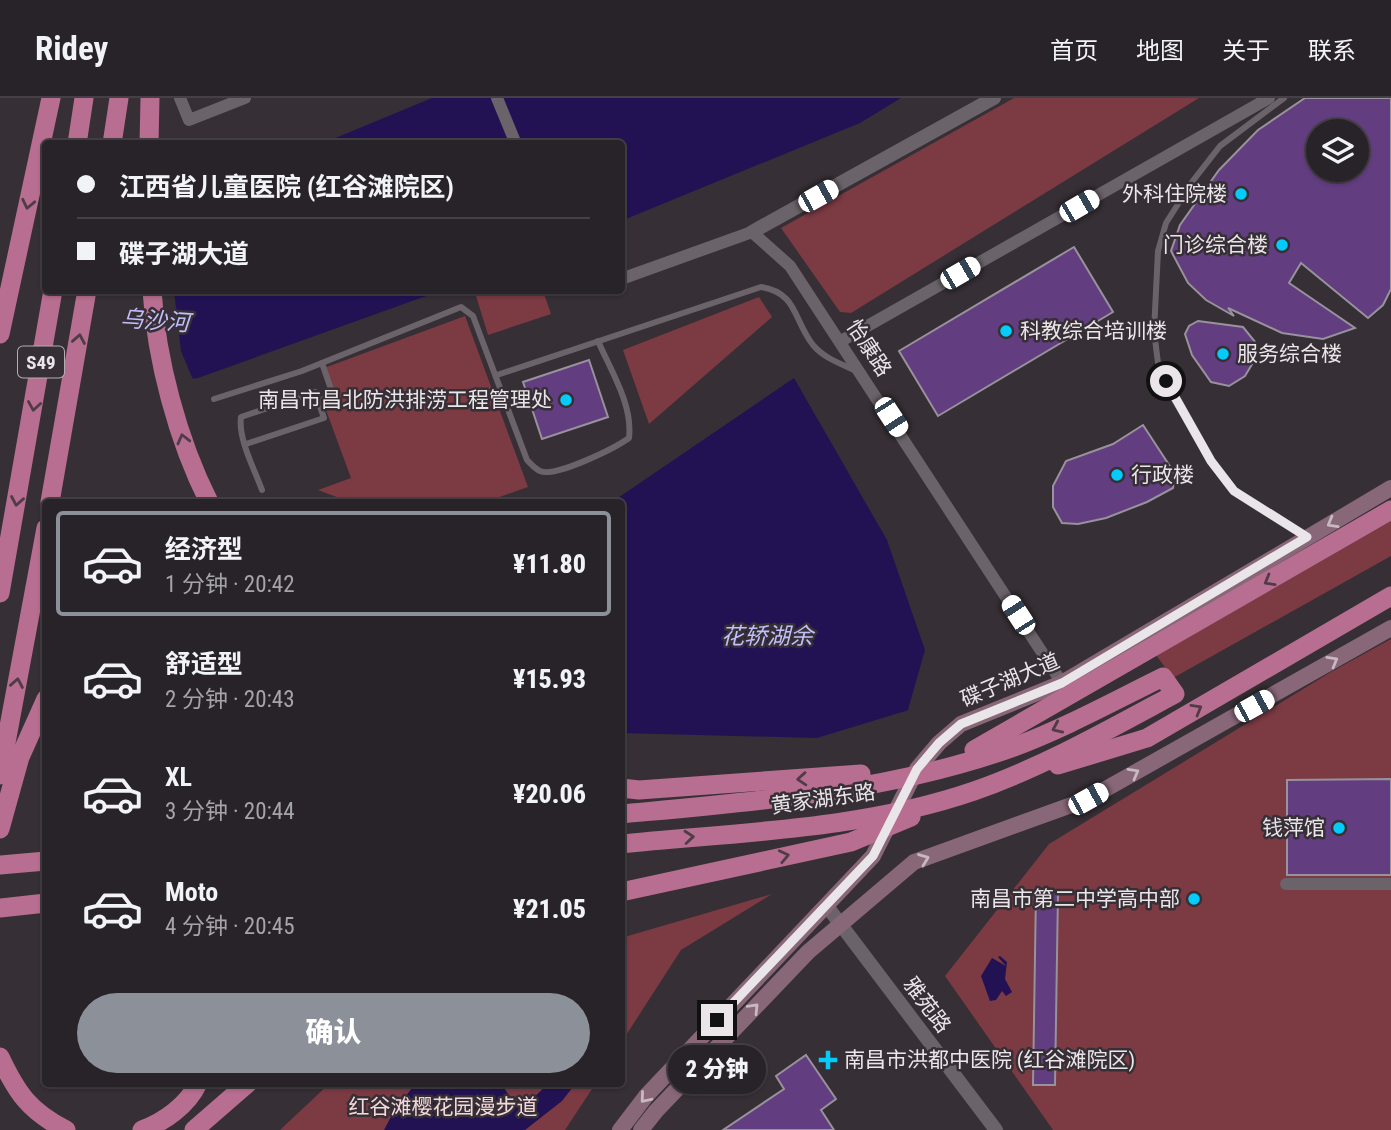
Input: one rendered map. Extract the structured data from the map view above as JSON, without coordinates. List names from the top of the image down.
{
  "streets": {
    "highway": ["S49", "黄家湖东路"],
    "main road": ["碟子湖大道"],
    "street": ["怡康路", "雅苑路"]
  },
  "crossings": [
    ["怡康路", "碟子湖大道"],
    ["碟子湖大道", "雅苑路"]
  ],
  "water": ["乌沙河", "花轿湖余"],
  "parks": ["红谷滩樱花园漫步道"],
  "places": {
    "other": [
      "外科住院楼",
      "门诊综合楼",
      "科教综合培训楼",
      "服务综合楼",
      "南昌市昌北防洪排涝工程管理处",
      "行政楼",
      "钱萍馆",
      "南昌市第二中学高中部"
    ],
    "health": ["南昌市洪都中医院 (红谷滩院区)"]
  },
  "page": {
    "header": "Ridey",
    "nav": [
      "首页",
      "地图",
      "关于",
      "联系"
    ],
    "banner": ["江西省儿童医院 (红谷滩院区)", "碟子湖大道"],
    "list": [
      {
        "name": "经济型",
        "note": "1 分钟 · 20:42",
        "value": "¥11.80"
      },
      {
        "name": "舒适型",
        "note": "2 分钟 · 20:43",
        "value": "¥15.93"
      },
      {
        "name": "XL",
        "note": "3 分钟 · 20:44",
        "value": "¥20.06"
      },
      {
        "name": "Moto",
        "note": "4 分钟 · 20:45",
        "value": "¥21.05"
      }
    ],
    "buttons": "确认",
    "bubble": "2 分钟"
  }
}
